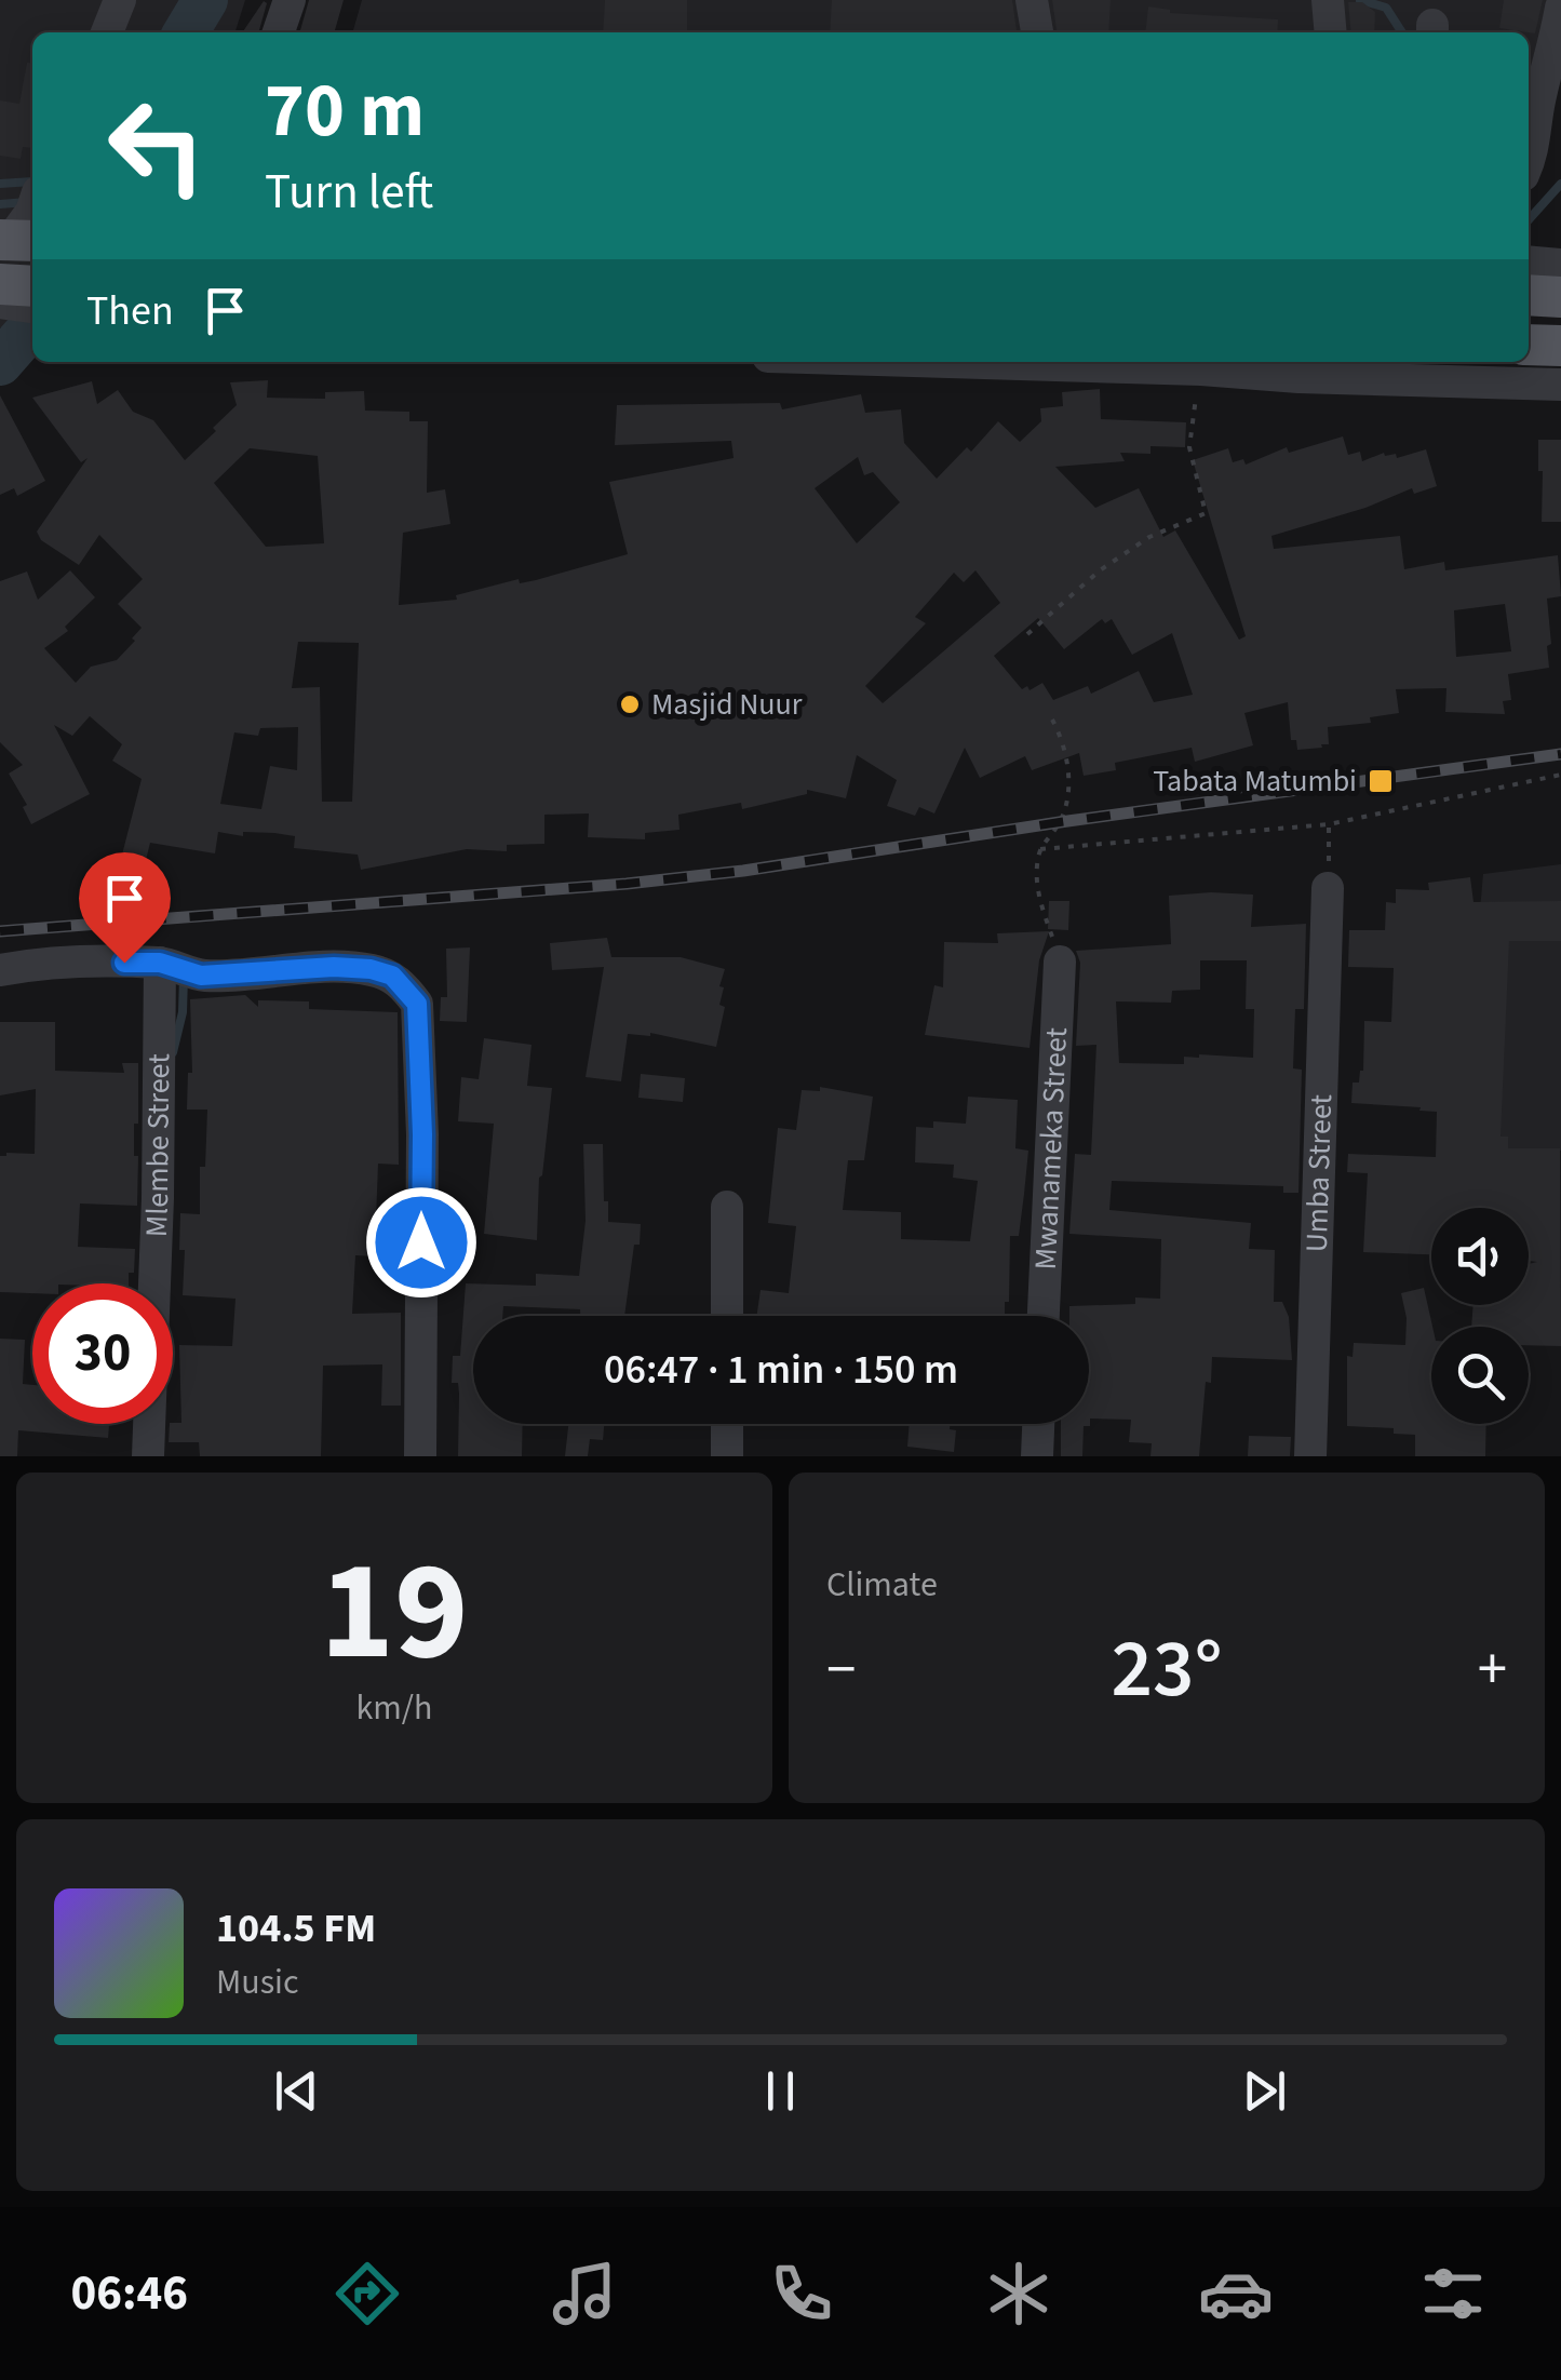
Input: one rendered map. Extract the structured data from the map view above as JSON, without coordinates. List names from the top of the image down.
{
  "streets": {
    "street": ["Mlembe Street", "Mwanameka Street", "Umba Street"]
  },
  "places": {
    "other": ["Masjid Nuur"],
    "transit": ["Tabata Matumbi"]
  },
  "page": {
    "turn": ["70 m", "Turn left"],
    "then": "Then",
    "limit": "30",
    "trip": "06:47 · 1 min · 150 m",
    "tile": [
      ["19", "km/h"],
      "Climate"
    ],
    "heat": ["−", "23°", "+"],
    "song": ["104.5 FM", "Music"],
    "tabs": "06:46"
  }
}
